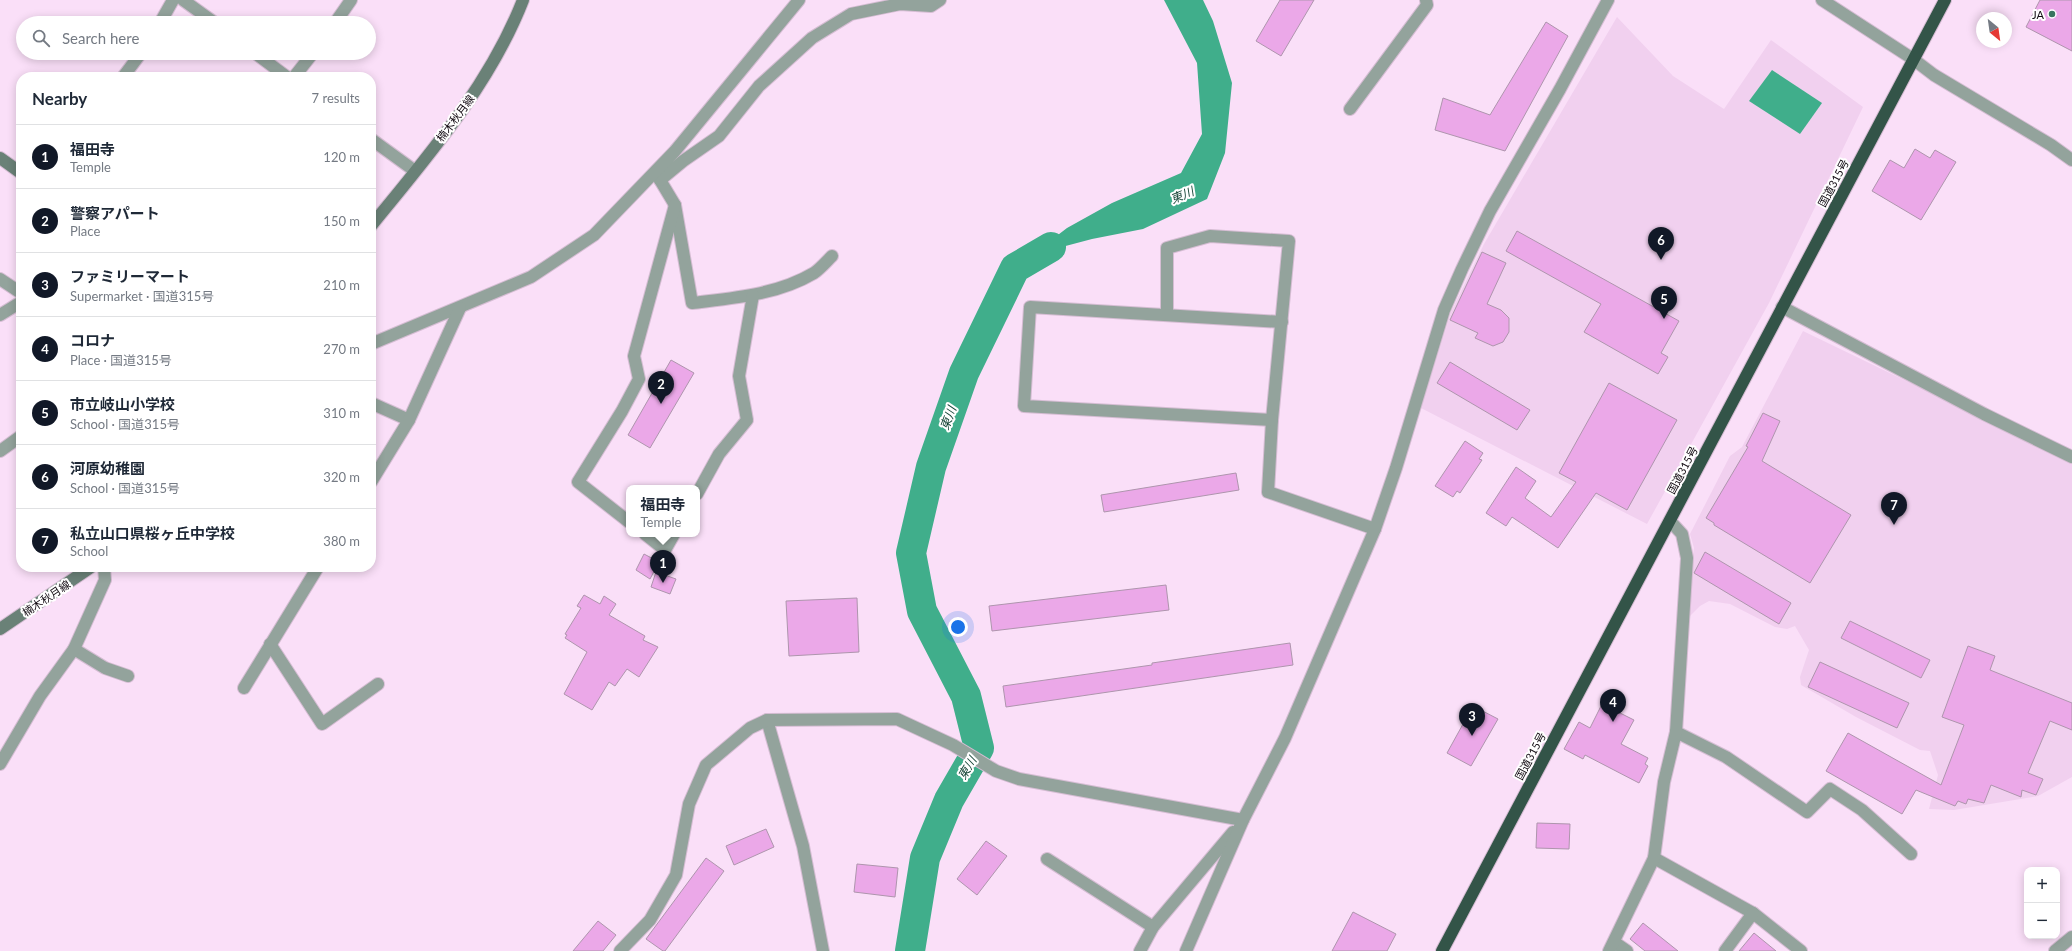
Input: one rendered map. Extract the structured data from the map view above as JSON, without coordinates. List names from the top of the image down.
{
  "streets": {
    "highway": ["国道315号"],
    "street": ["楠木秋月線"]
  },
  "water": ["東川"],
  "places": ["JA"],
  "north": "bottom right",
  "page": {
    "search": "Search here",
    "heading": ["Nearby", "7 results"],
    "list": [
      {
        "mark": "1",
        "name": "福田寺",
        "note": "Temple",
        "value": "120 m"
      },
      {
        "mark": "2",
        "name": "警察アパート",
        "note": "Place",
        "value": "150 m"
      },
      {
        "mark": "3",
        "name": "ファミリーマート",
        "note": "Supermarket · 国道315号",
        "value": "210 m"
      },
      {
        "mark": "4",
        "name": "コロナ",
        "note": "Place · 国道315号",
        "value": "270 m"
      },
      {
        "mark": "5",
        "name": "市立岐山小学校",
        "note": "School · 国道315号",
        "value": "310 m"
      },
      {
        "mark": "6",
        "name": "河原幼稚園",
        "note": "School · 国道315号",
        "value": "320 m"
      },
      {
        "mark": "7",
        "name": "私立山口県桜ヶ丘中学校",
        "note": "School",
        "value": "380 m"
      }
    ],
    "pins": [
      "6",
      "5",
      "2",
      "7",
      "1",
      "4",
      "3"
    ],
    "popup": ["福田寺", "Temple"],
    "map_buttons": ["+", "−"]
  }
}
